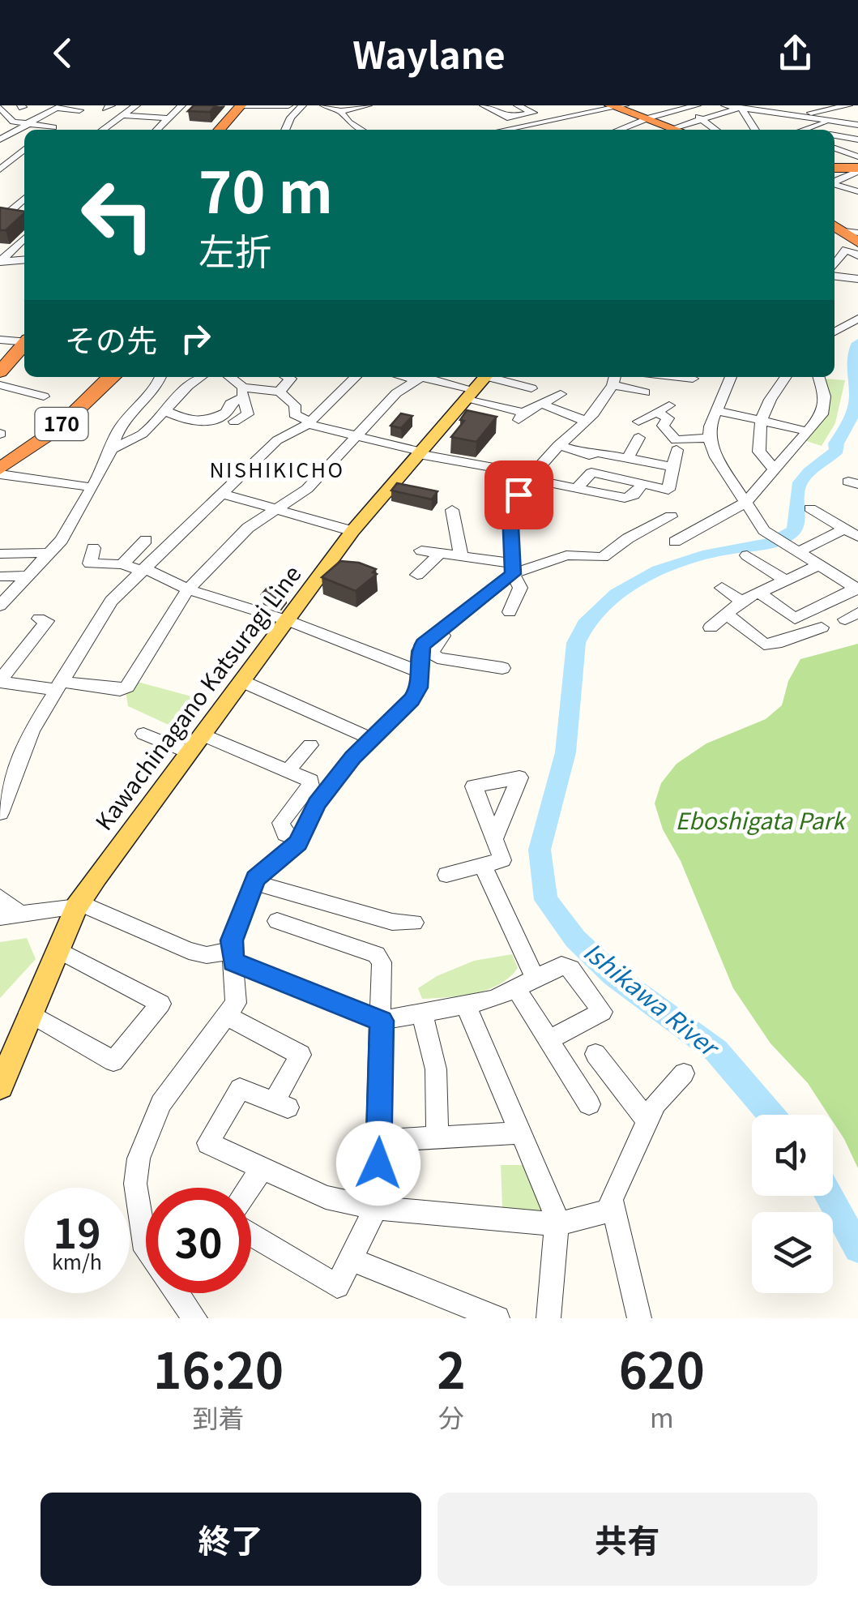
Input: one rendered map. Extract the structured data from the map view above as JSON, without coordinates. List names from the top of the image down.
{
  "streets": {
    "highway": ["170"],
    "main road": ["Kawachinagano Katsuragi Line"]
  },
  "districts": ["NISHIKICHO"],
  "water": ["Ishikawa River"],
  "parks": ["Eboshigata Park"],
  "page": {
    "header": "Waylane",
    "turn": ["70 m", "左折"],
    "then": "その先",
    "speed": "19 km/h",
    "limit": "30",
    "eta": [
      "16:20",
      "到着",
      "2",
      "分",
      "620",
      "m"
    ],
    "buttons": ["終了", "共有"]
  }
}
